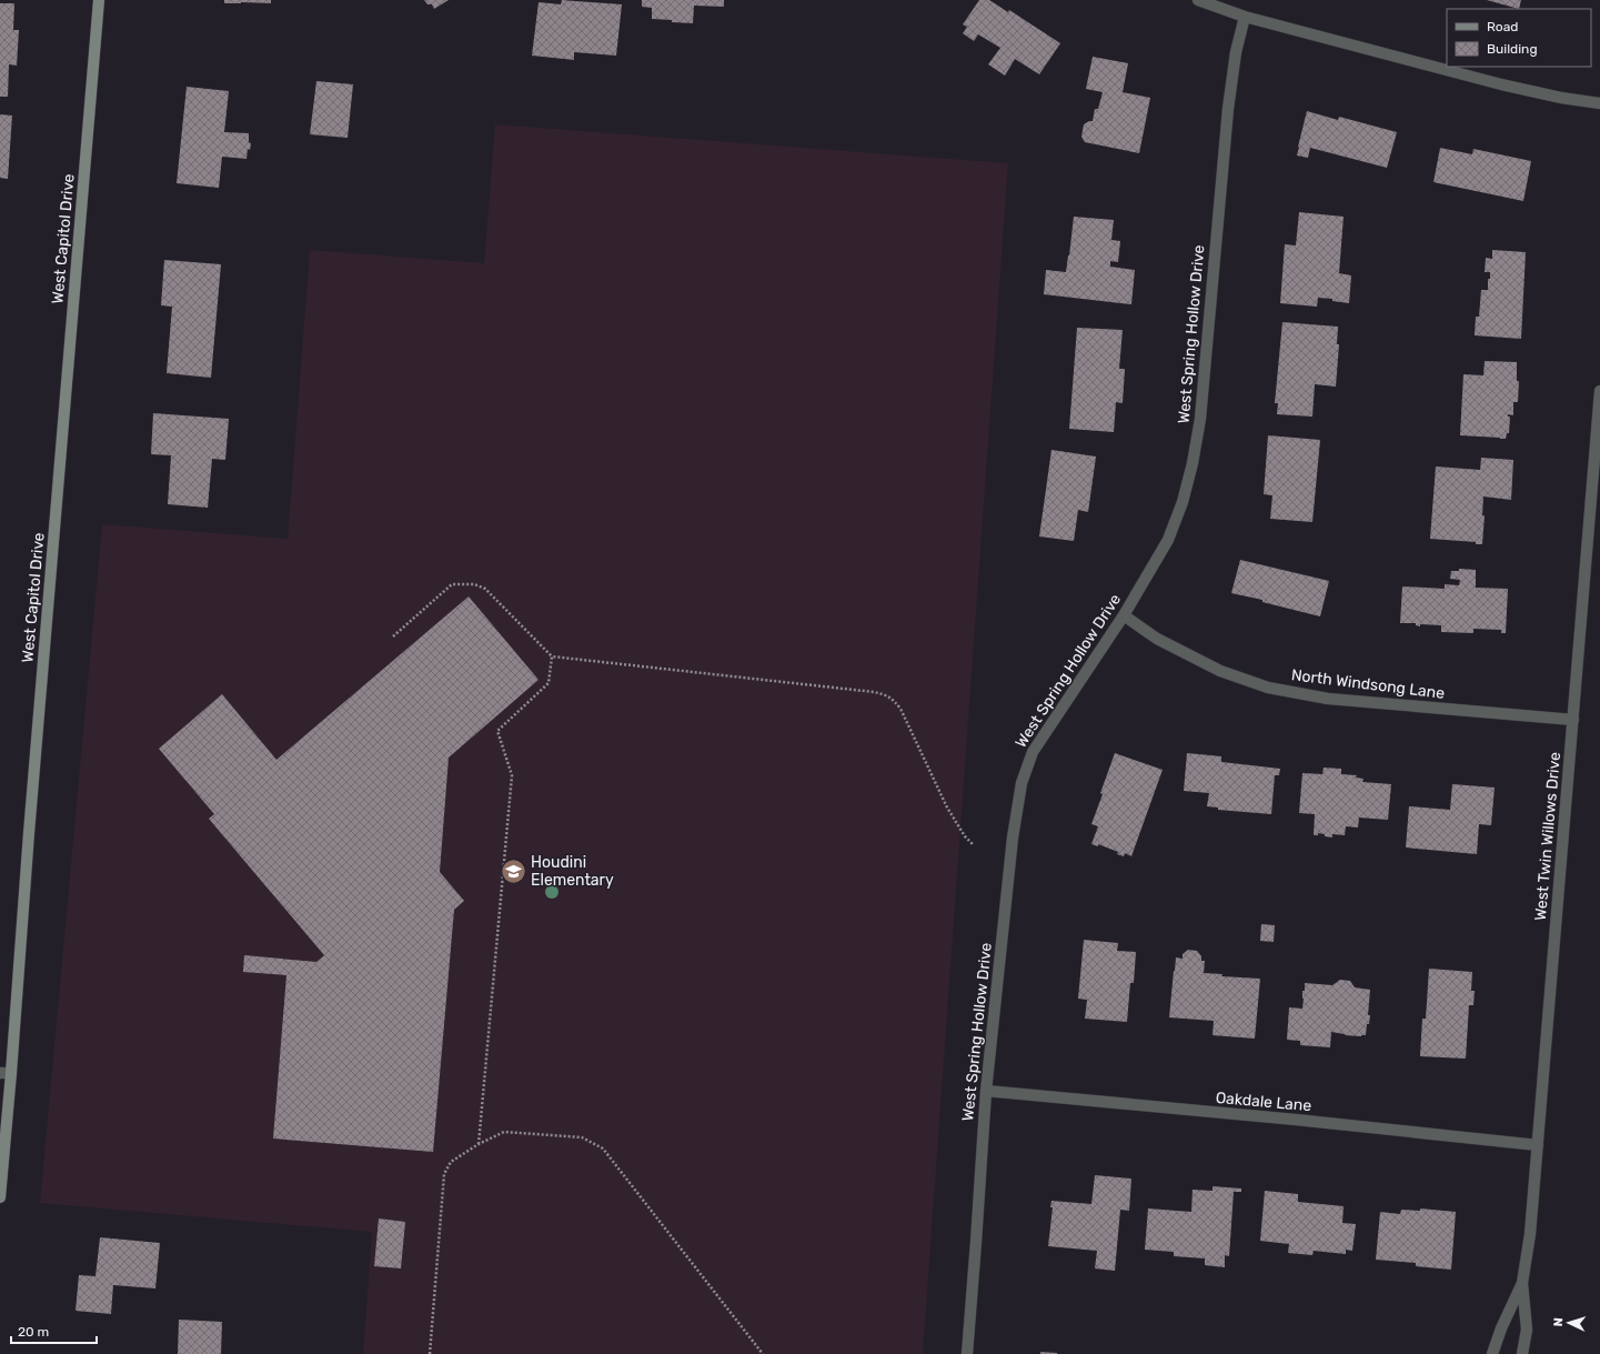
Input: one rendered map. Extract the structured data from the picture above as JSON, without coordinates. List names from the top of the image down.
{
  "streets": {
    "street": [
      "West Capitol Drive",
      "West Spring Hollow Drive",
      "North Windsong Lane",
      "West Twin Willows Drive",
      "Oakdale Lane"
    ]
  },
  "crossings": [
    ["West Spring Hollow Drive", "North Windsong Lane"],
    ["West Spring Hollow Drive", "Oakdale Lane"],
    ["North Windsong Lane", "West Twin Willows Drive"],
    ["West Twin Willows Drive", "Oakdale Lane"]
  ],
  "places": {
    "school or university": ["Houdini Elementary"]
  },
  "legend": ["Road", "Building"],
  "scale_bar": "20 m",
  "north": "left"
}
